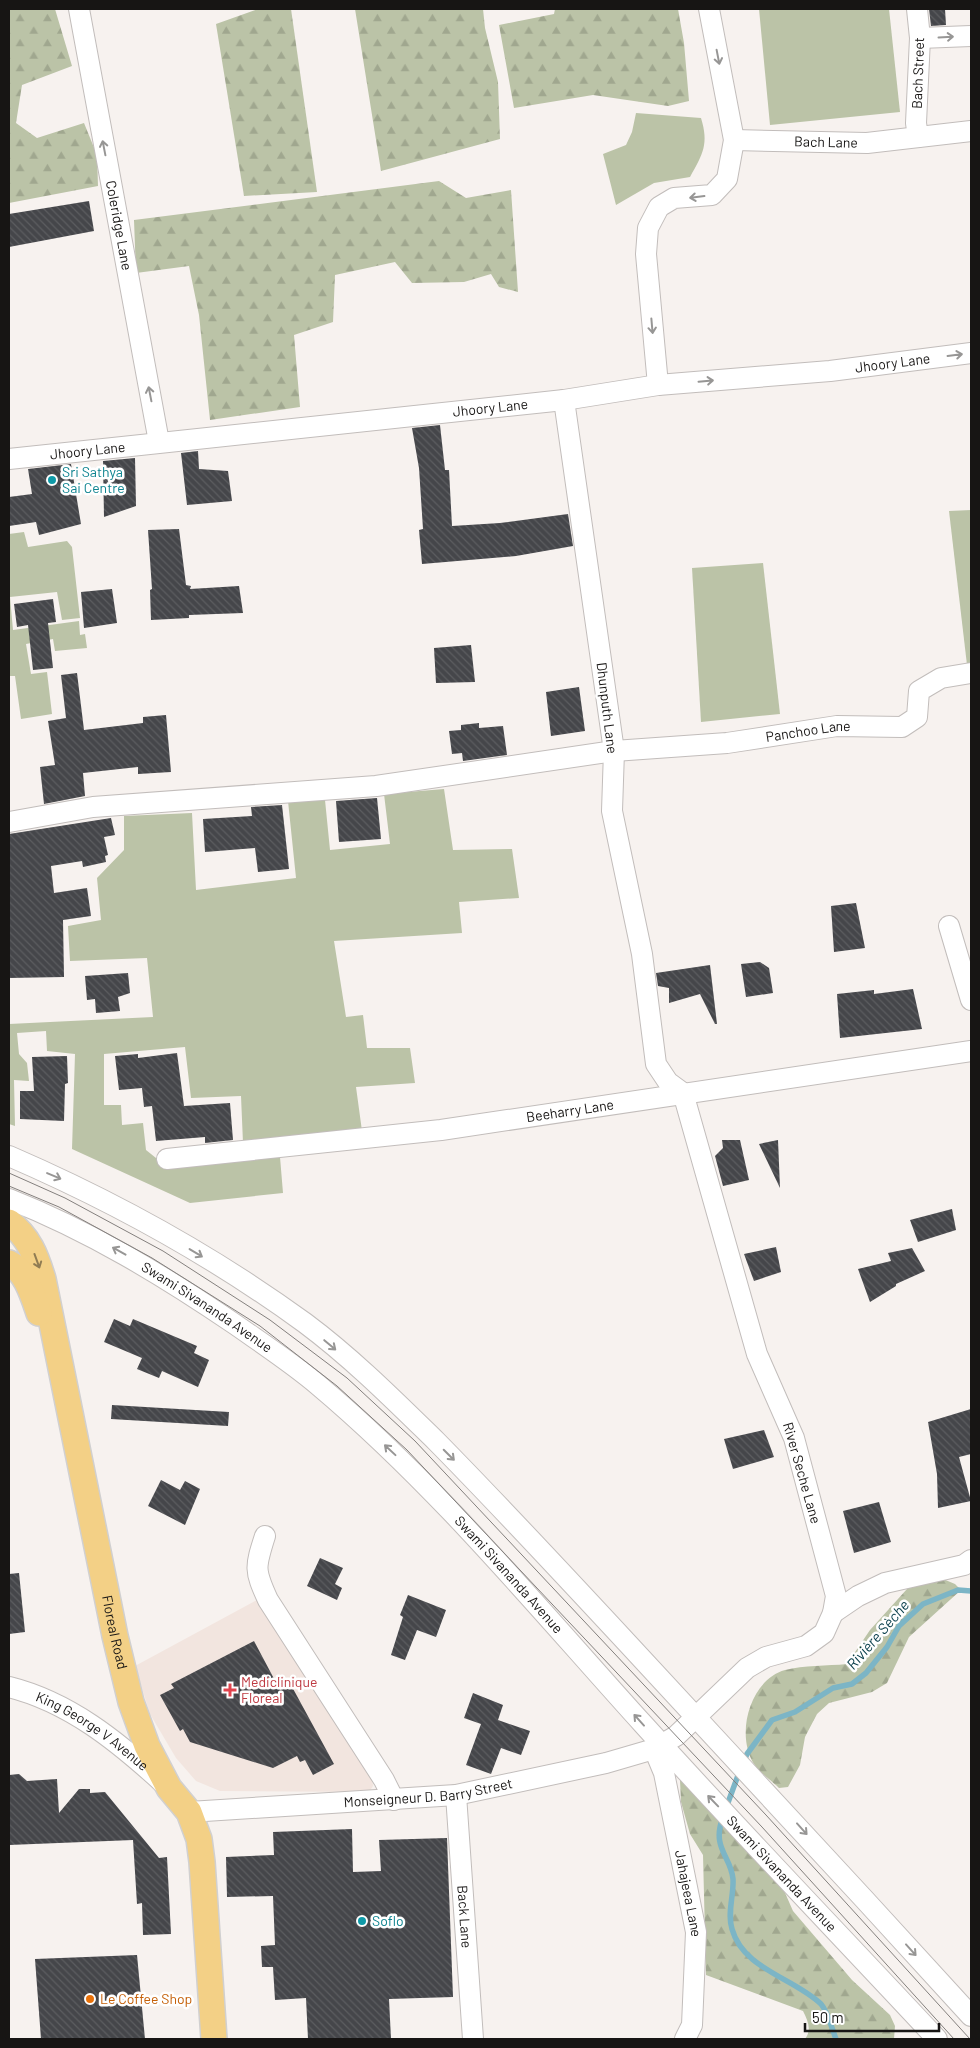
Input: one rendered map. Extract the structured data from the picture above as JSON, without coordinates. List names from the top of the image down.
{
  "streets": {
    "main road": ["Floreal Road"],
    "street": [
      "Bach Street",
      "Bach Lane",
      "Coleridge Lane",
      "Jhoory Lane",
      "Dhunputh Lane",
      "Panchoo Lane",
      "Beeharry Lane",
      "Swami Sivananda Avenue",
      "River Seche Lane",
      "King George V Avenue",
      "Monseigneur D. Barry Street",
      "Jahajeea Lane",
      "Back Lane"
    ]
  },
  "crossings": [
    ["Bach Street", "Bach Lane"],
    ["Coleridge Lane", "Jhoory Lane"],
    ["Jhoory Lane", "Dhunputh Lane"],
    ["Dhunputh Lane", "Panchoo Lane"],
    ["Dhunputh Lane", "Beeharry Lane"],
    ["Dhunputh Lane", "River Seche Lane"],
    ["Beeharry Lane", "River Seche Lane"],
    ["Swami Sivananda Avenue", "River Seche Lane"],
    ["Swami Sivananda Avenue", "Monseigneur D. Barry Street"],
    ["Swami Sivananda Avenue", "Jahajeea Lane"],
    ["River Seche Lane", "Monseigneur D. Barry Street"],
    ["River Seche Lane", "Jahajeea Lane"],
    ["Floreal Road", "King George V Avenue"],
    ["Floreal Road", "Monseigneur D. Barry Street"],
    ["Monseigneur D. Barry Street", "Jahajeea Lane"],
    ["Monseigneur D. Barry Street", "Back Lane"]
  ],
  "one_way": ["Coleridge Lane"],
  "water": ["Rivière Sèche"],
  "places": {
    "other": ["Sri Sathya Sai Centre", "Soflo", "Le Coffee Shop"],
    "health": ["Mediclinique Floreal"]
  },
  "scale_bar": "50 m"
}
